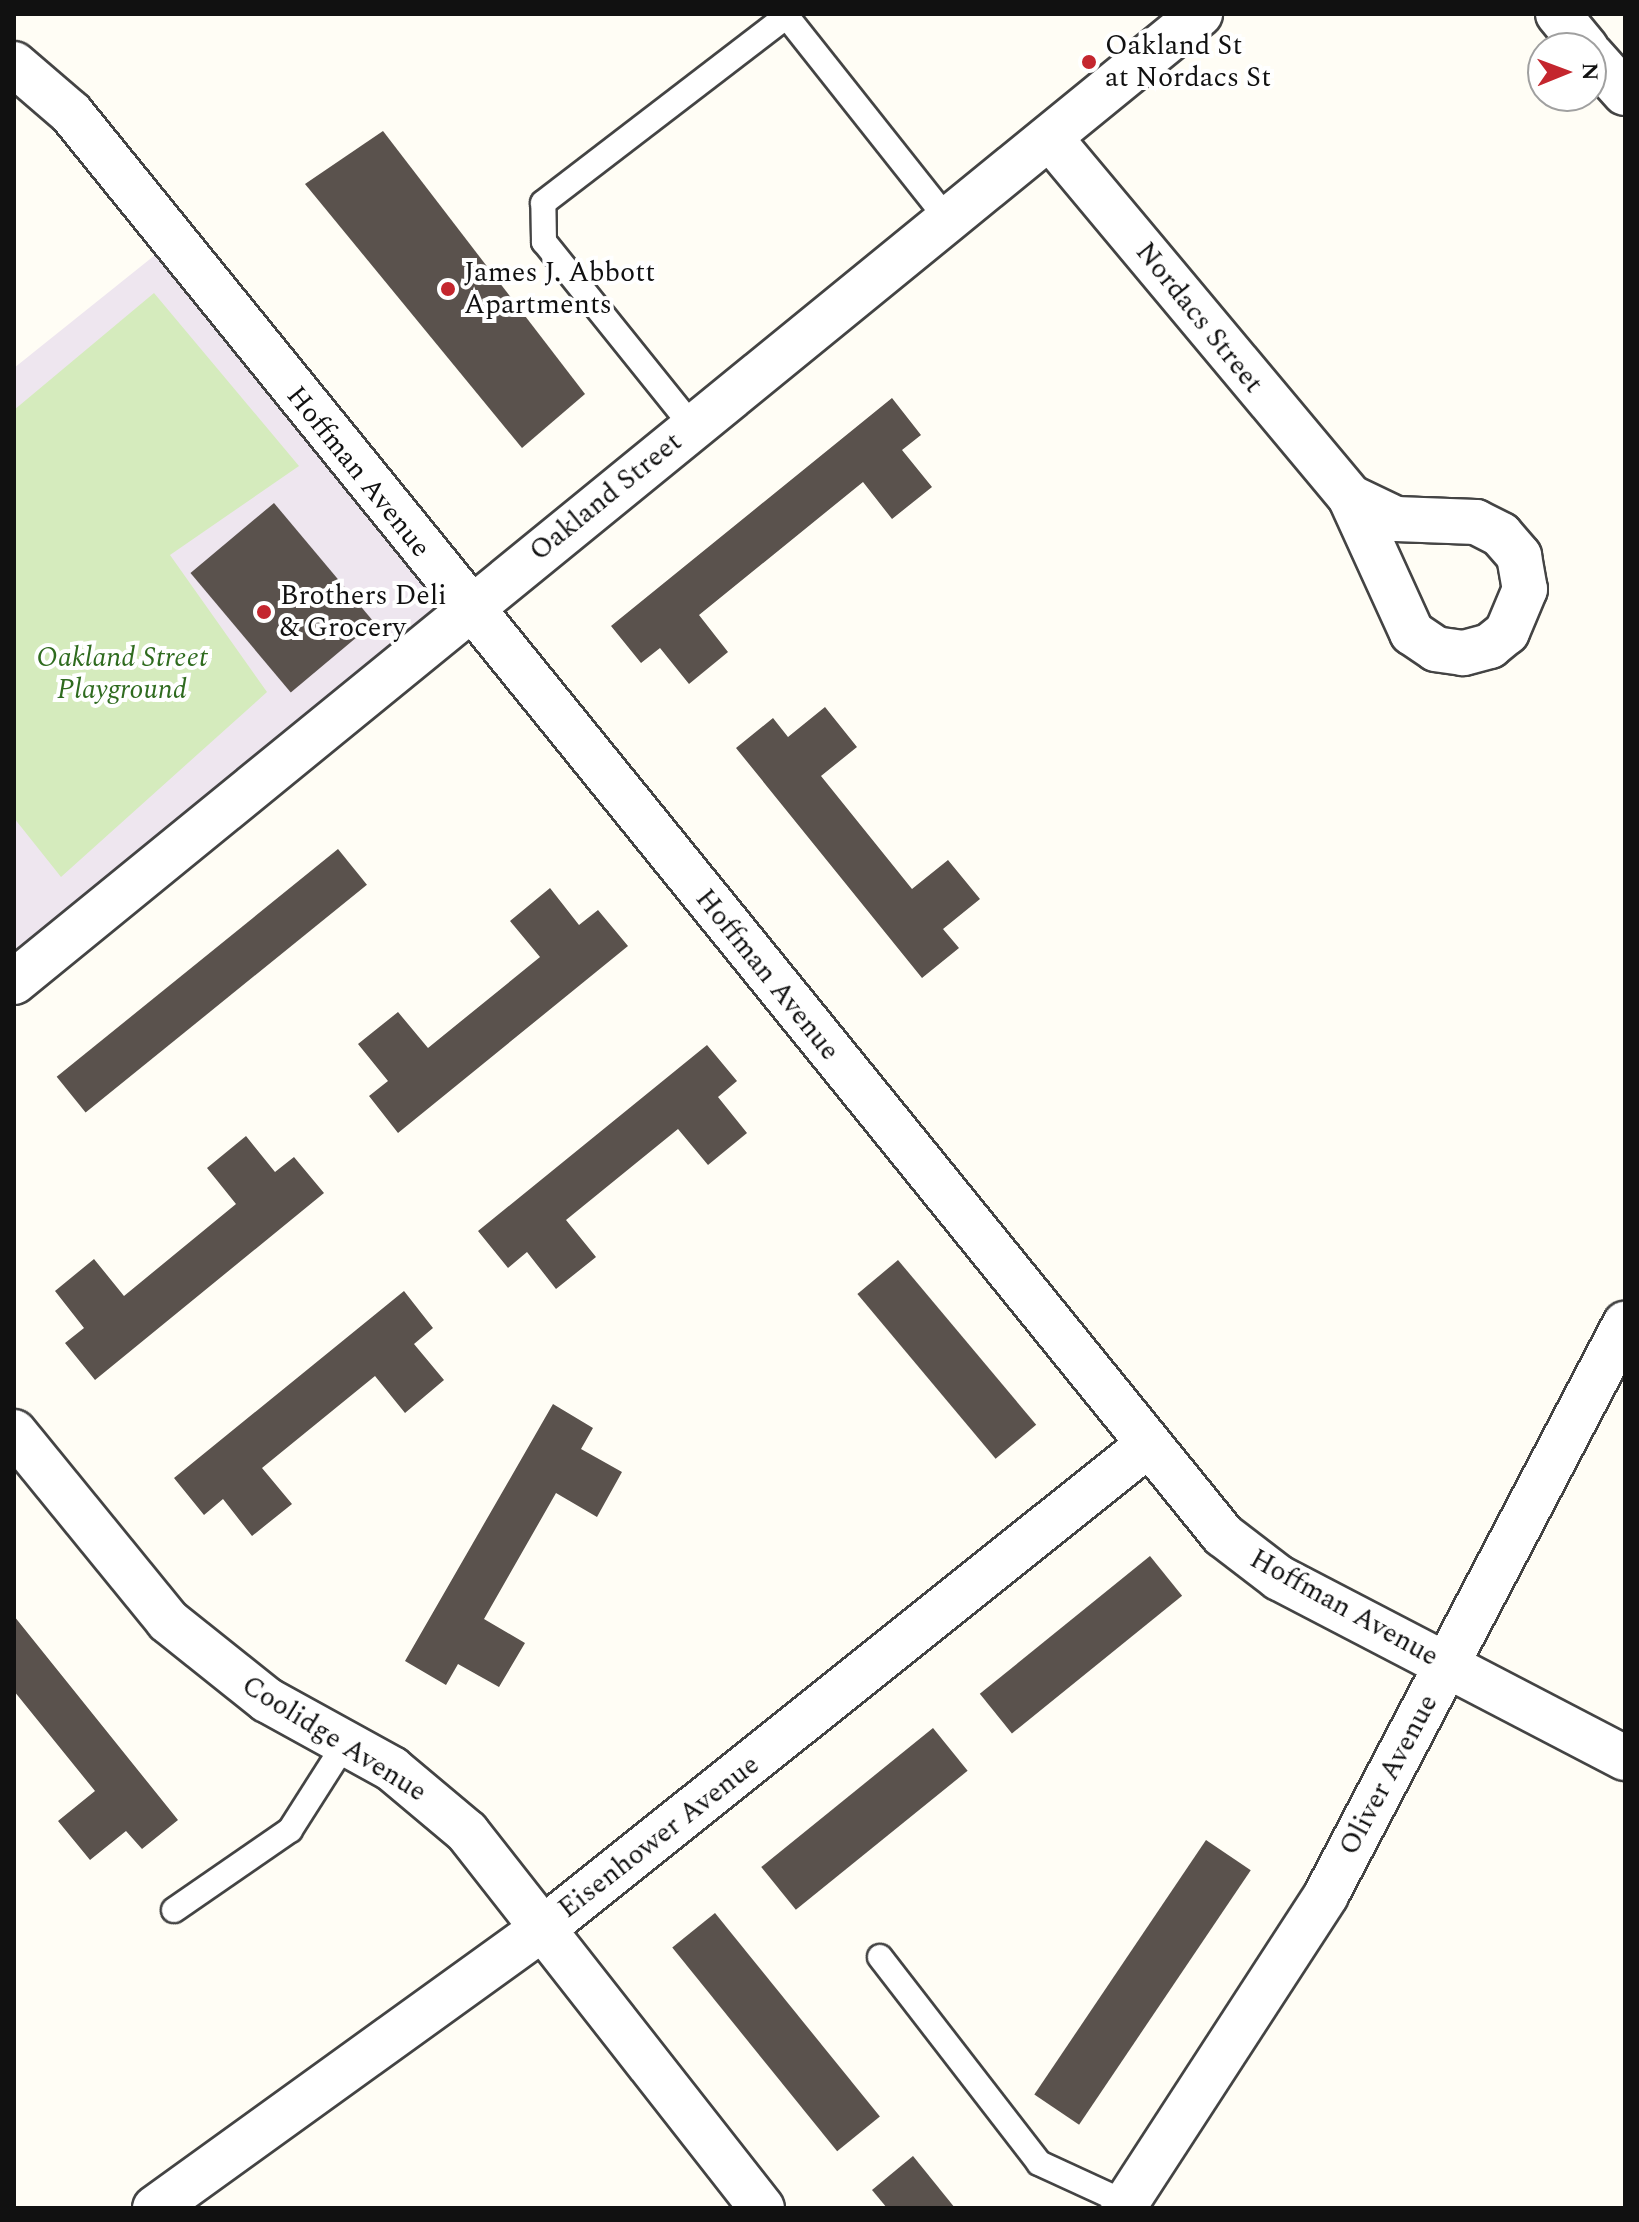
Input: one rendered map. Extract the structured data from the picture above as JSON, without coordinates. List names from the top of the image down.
{
  "streets": {
    "street": [
      "Nordacs Street",
      "Hoffman Avenue",
      "Oakland Street",
      "Coolidge Avenue",
      "Oliver Avenue",
      "Eisenhower Avenue"
    ]
  },
  "crossings": [
    ["Nordacs Street", "Oakland Street"],
    ["Hoffman Avenue", "Oakland Street"],
    ["Hoffman Avenue", "Oliver Avenue"],
    ["Hoffman Avenue", "Eisenhower Avenue"],
    ["Coolidge Avenue", "Eisenhower Avenue"]
  ],
  "parks": ["Oakland Street Playground"],
  "places": ["Oakland St at Nordacs St", "James J. Abbott Apartments", "Brothers Deli & Grocery"],
  "north": "right"
}
